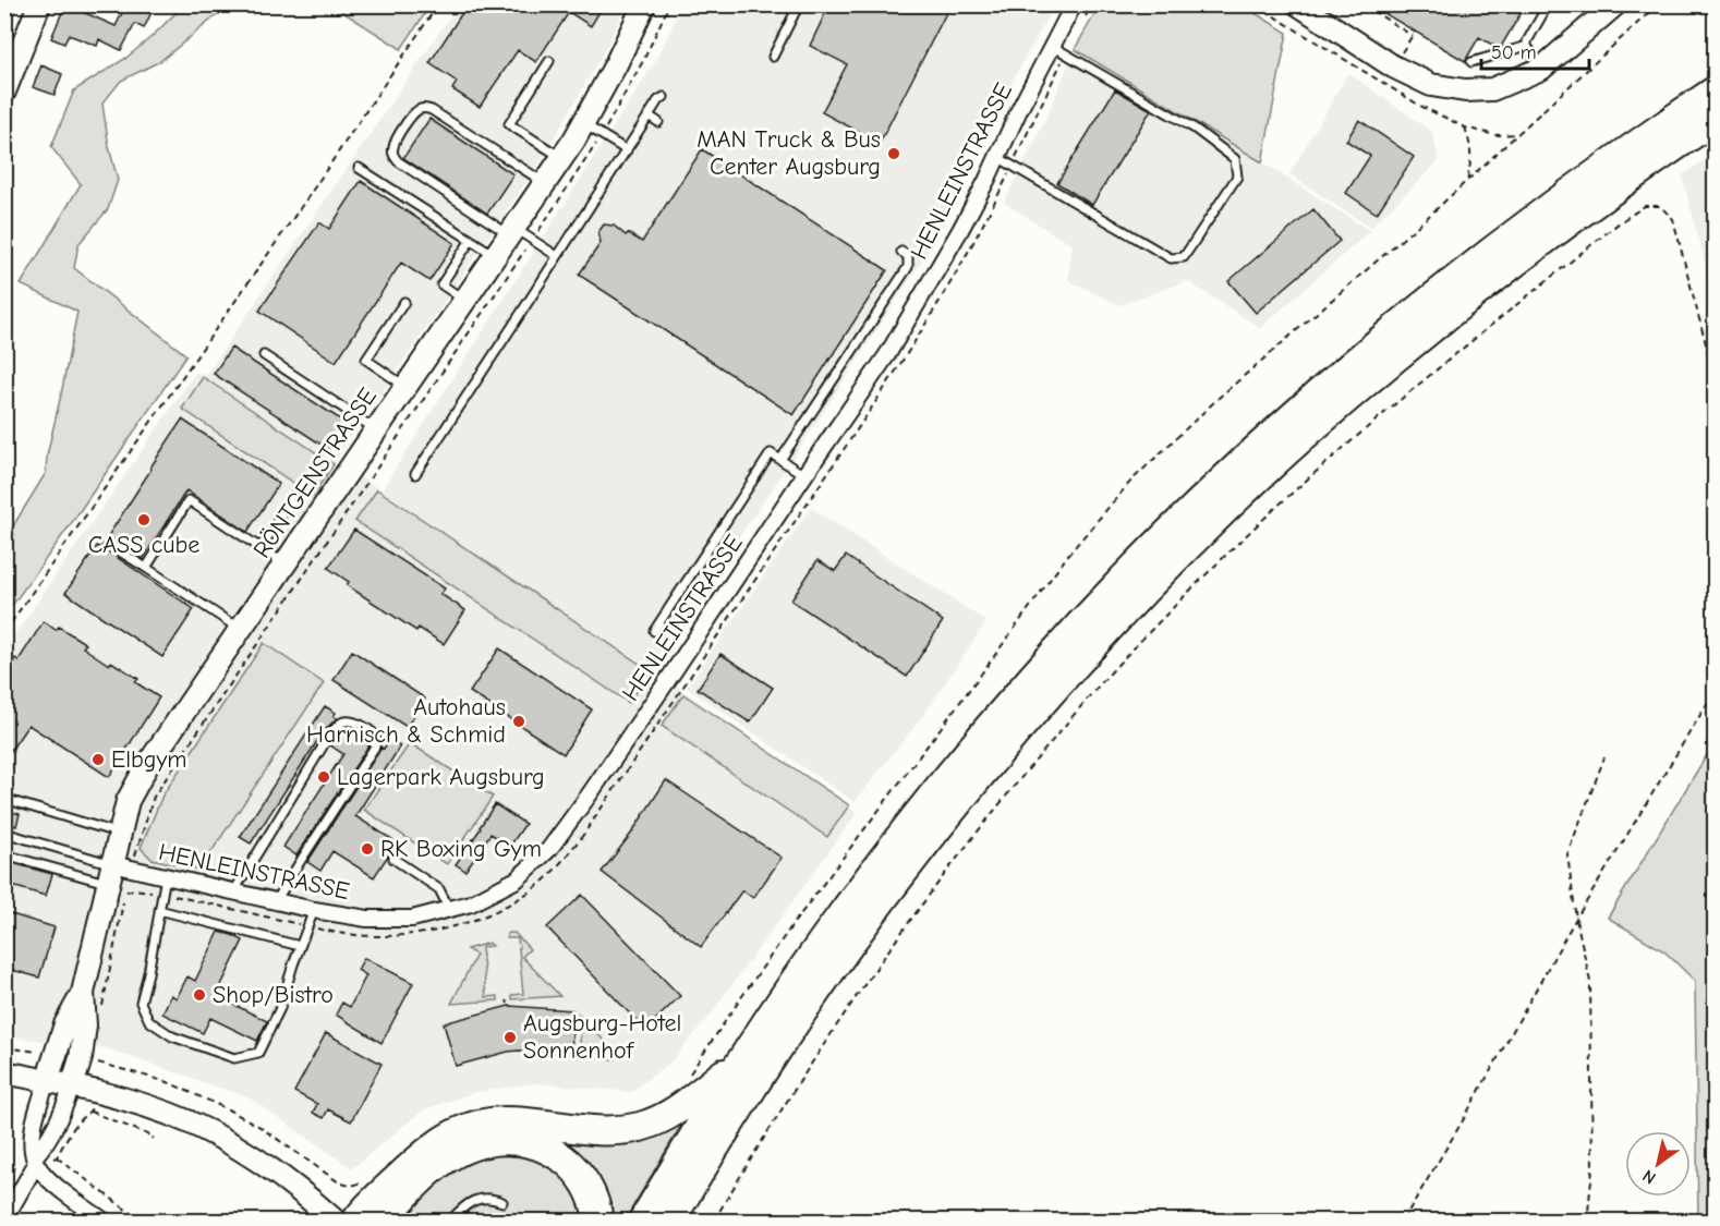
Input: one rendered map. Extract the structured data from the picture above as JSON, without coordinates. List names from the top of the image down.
{
  "streets": {
    "street": ["HENLEINSTRASSE", "RÖNTGENSTRASSE"]
  },
  "crossings": [
    ["HENLEINSTRASSE", "RÖNTGENSTRASSE"]
  ],
  "places": [
    "MAN Truck & Bus Center Augsburg",
    "CASS cube",
    "Autohaus Harnisch & Schmid",
    "Elbgym",
    "Lagerpark Augsburg",
    "RK Boxing Gym",
    "Shop/Bistro",
    "Augsburg-Hotel Sonnenhof"
  ],
  "scale_bar": "50 m",
  "north": "bottom left"
}
